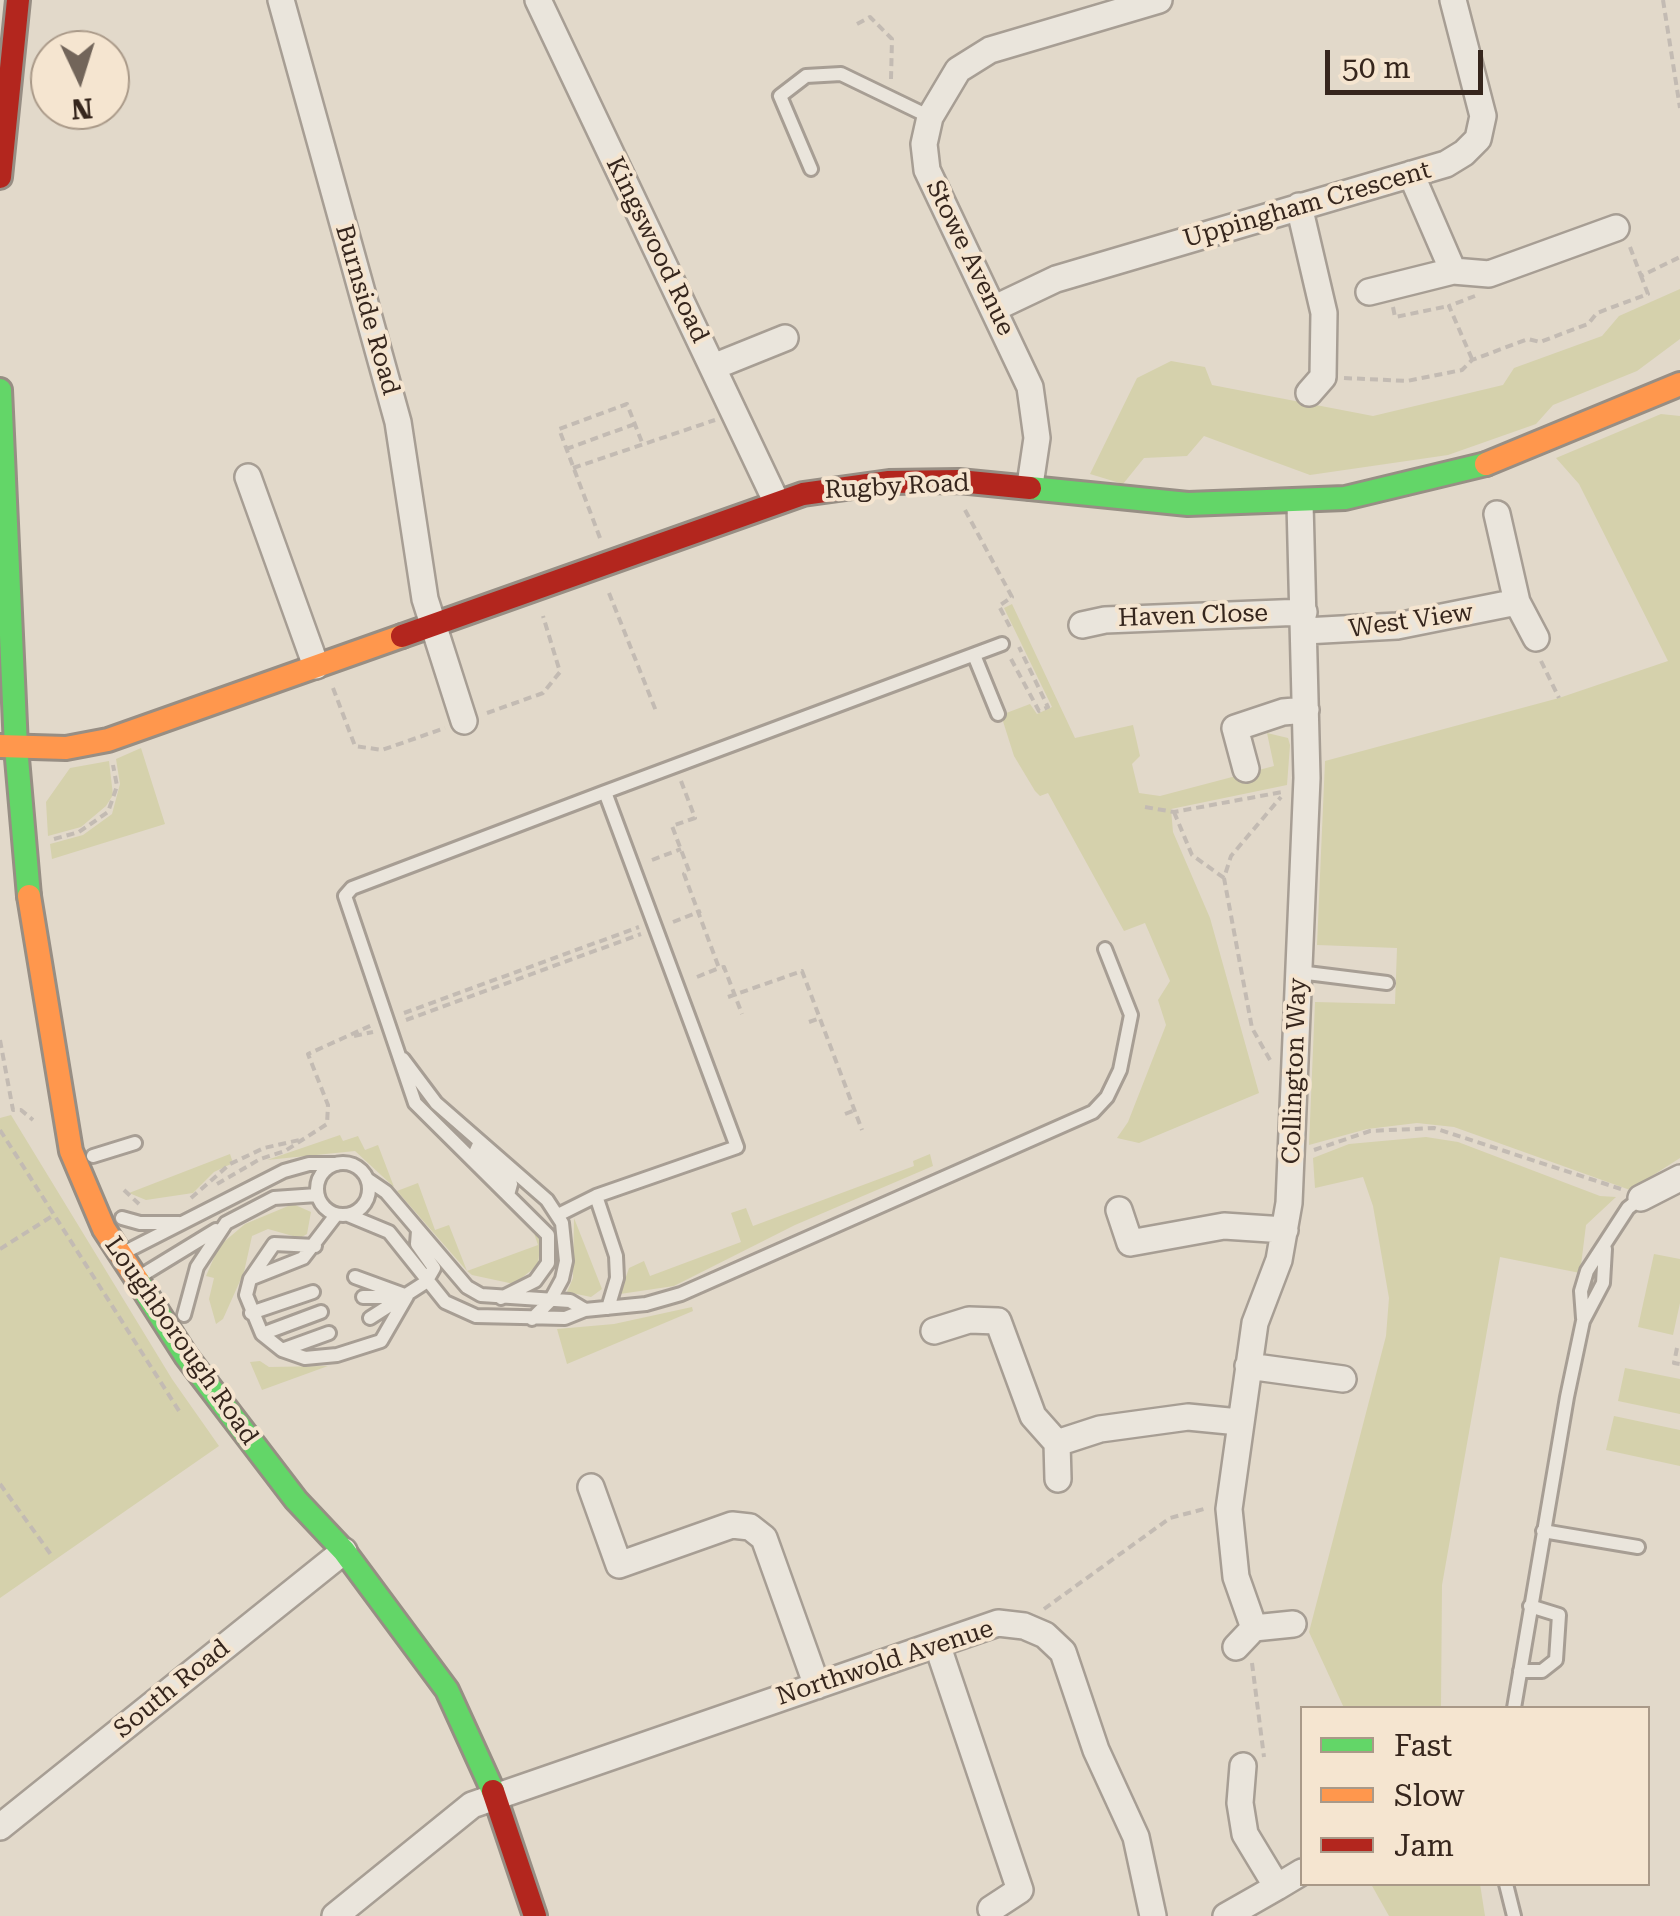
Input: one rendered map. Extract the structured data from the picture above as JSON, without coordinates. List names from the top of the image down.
{
  "streets": {
    "main road": ["Rugby Road", "Loughborough Road"],
    "street": [
      "Uppingham Crescent",
      "Kingswood Road",
      "Stowe Avenue",
      "Burnside Road",
      "Haven Close",
      "West View",
      "Collington Way",
      "Northwold Avenue",
      "South Road"
    ]
  },
  "crossings": [
    ["Uppingham Crescent", "Stowe Avenue"],
    ["Kingswood Road", "Rugby Road"],
    ["Stowe Avenue", "Rugby Road"],
    ["Burnside Road", "Rugby Road"],
    ["Rugby Road", "Collington Way"],
    ["Rugby Road", "Loughborough Road"],
    ["Haven Close", "West View"],
    ["Haven Close", "Collington Way"],
    ["West View", "Collington Way"],
    ["Loughborough Road", "Northwold Avenue"],
    ["Loughborough Road", "South Road"]
  ],
  "legend": ["Fast", "Slow", "Jam"],
  "scale_bar": "50 m",
  "north": "bottom"
}
